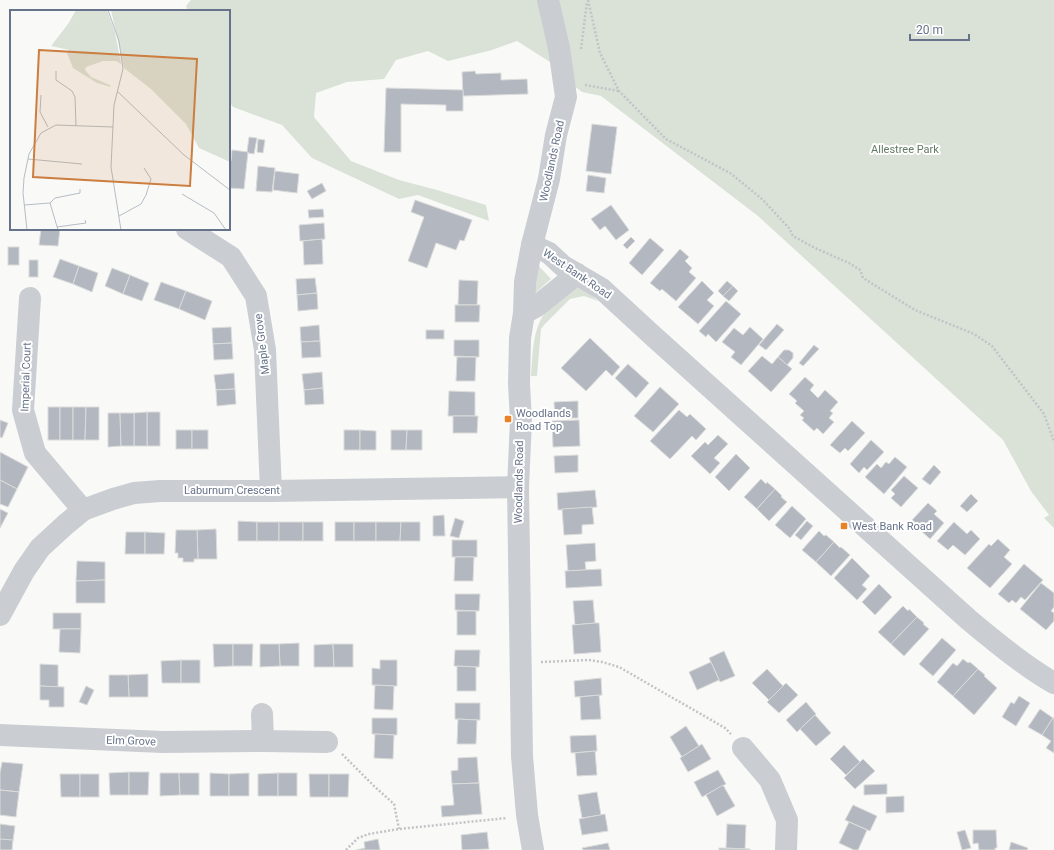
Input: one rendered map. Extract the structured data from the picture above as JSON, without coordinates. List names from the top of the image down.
{
  "streets": {
    "street": [
      "Woodlands Road",
      "West Bank Road",
      "Maple Grove",
      "Imperial Court",
      "Laburnum Crescent",
      "Elm Grove"
    ]
  },
  "crossings": [
    ["Woodlands Road", "West Bank Road"],
    ["Woodlands Road", "Laburnum Crescent"],
    ["Maple Grove", "Laburnum Crescent"],
    ["Imperial Court", "Laburnum Crescent"]
  ],
  "parks": ["Allestree Park"],
  "places": {
    "transit": ["Woodlands Road Top", "West Bank Road"]
  },
  "scale_bar": "20 m"
}
